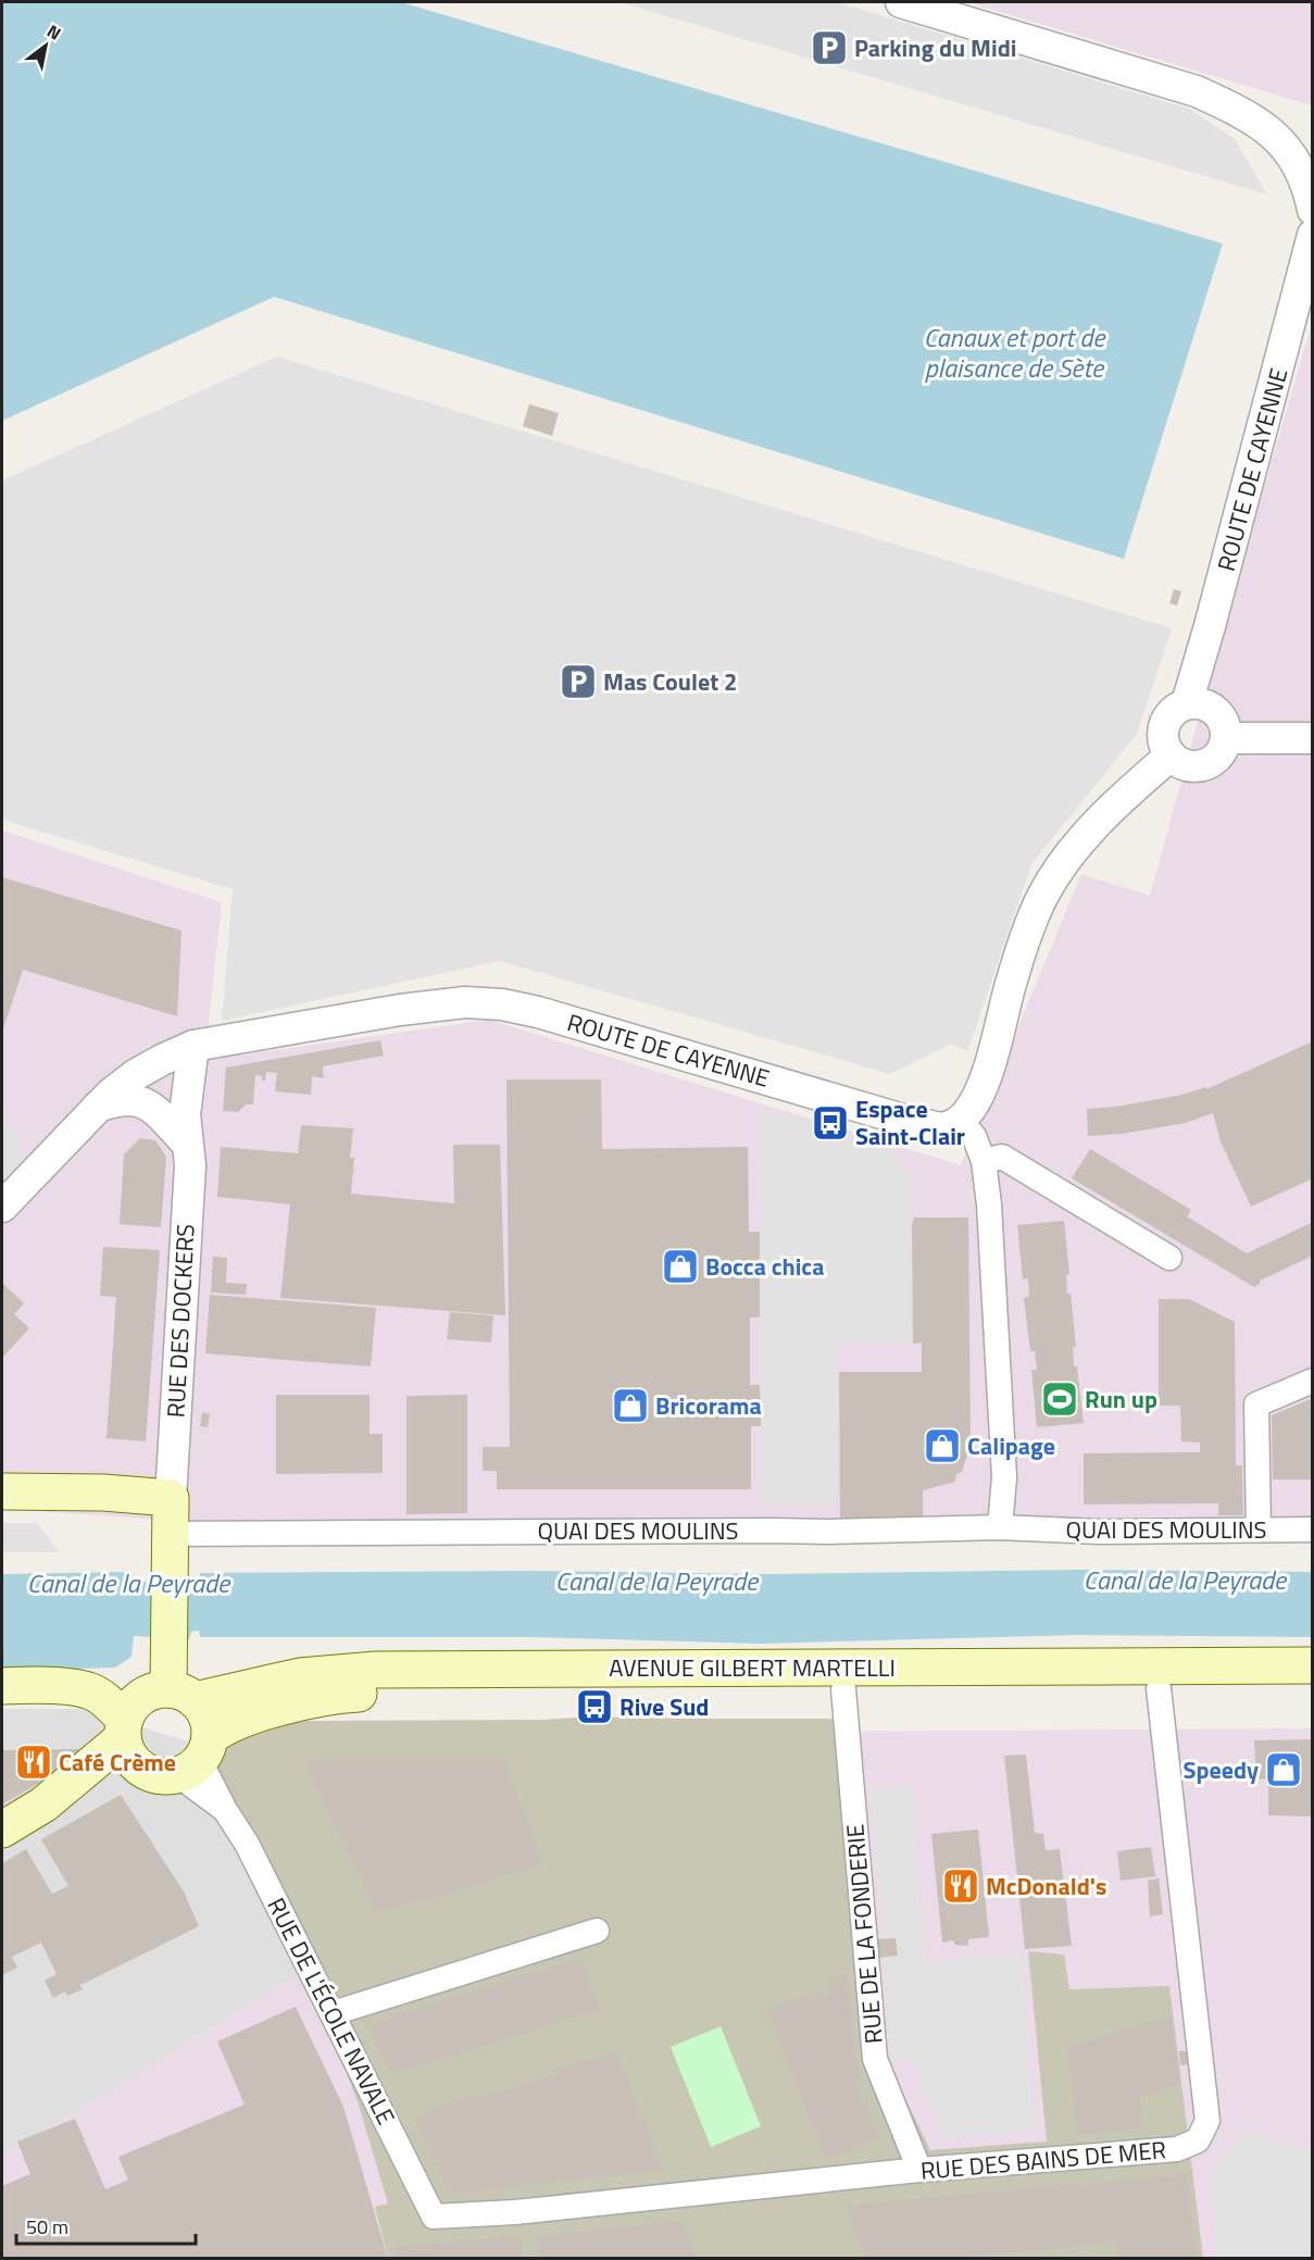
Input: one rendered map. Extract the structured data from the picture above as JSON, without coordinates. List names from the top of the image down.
{
  "streets": {
    "main road": ["AVENUE GILBERT MARTELLI"],
    "street": [
      "ROUTE DE CAYENNE",
      "RUE DES DOCKERS",
      "QUAI DES MOULINS",
      "RUE DE LA FONDERIE",
      "RUE DE L'ÉCOLE NAVALE",
      "RUE DES BAINS DE MER"
    ]
  },
  "crossings": [
    ["ROUTE DE CAYENNE", "RUE DES DOCKERS"],
    ["AVENUE GILBERT MARTELLI", "RUE DE LA FONDERIE"],
    ["AVENUE GILBERT MARTELLI", "RUE DE L'ÉCOLE NAVALE"],
    ["AVENUE GILBERT MARTELLI", "RUE DES BAINS DE MER"],
    ["RUE DE LA FONDERIE", "RUE DES BAINS DE MER"],
    ["RUE DE L'ÉCOLE NAVALE", "RUE DES BAINS DE MER"]
  ],
  "water": ["Canaux et port de plaisance de Sète", "Canal de la Peyrade"],
  "places": {
    "parking": ["Parking du Midi", "Mas Coulet 2"],
    "bus stop": ["Espace Saint-Clair", "Rive Sud"],
    "shop": [
      "Bocca chica",
      "Bricorama",
      "Calipage",
      "Speedy"
    ],
    "sports": ["Run up"],
    "restaurant": ["Café Crème", "McDonald's"]
  },
  "scale_bar": "50 m",
  "north": "top right"
}
